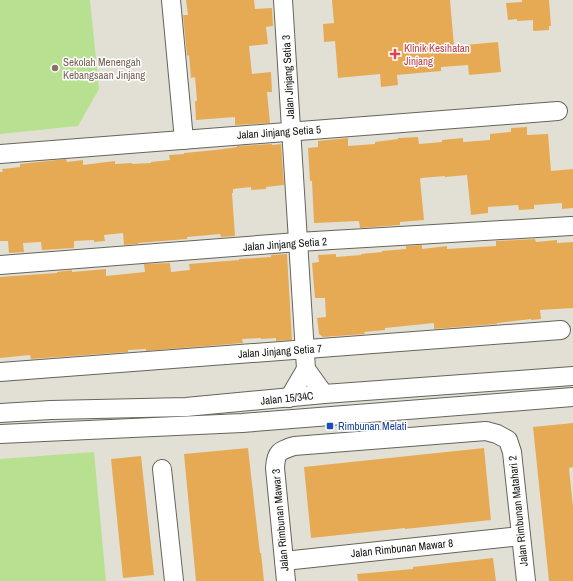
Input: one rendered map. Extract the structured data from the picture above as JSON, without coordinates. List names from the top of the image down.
{
  "streets": {
    "street": [
      "Jalan Jinjang Setia 3",
      "Jalan Jinjang Setia 5",
      "Jalan Jinjang Setia 2",
      "Jalan Jinjang Setia 7",
      "Jalan 15/34C",
      "Jalan Rimbunan Matahari 2",
      "Jalan Rimbunan Mawar 3",
      "Jalan Rimbunan Mawar 8"
    ]
  },
  "crossings": [
    ["Jalan Jinjang Setia 3", "Jalan Jinjang Setia 5"],
    ["Jalan Jinjang Setia 3", "Jalan Jinjang Setia 2"],
    ["Jalan Jinjang Setia 3", "Jalan Jinjang Setia 7"],
    ["Jalan Rimbunan Matahari 2", "Jalan Rimbunan Mawar 3"],
    ["Jalan Rimbunan Matahari 2", "Jalan Rimbunan Mawar 8"],
    ["Jalan Rimbunan Mawar 3", "Jalan Rimbunan Mawar 8"]
  ],
  "places": {
    "health": ["Klinik Kesihatan Jinjang"],
    "other": ["Sekolah Menengah Kebangsaan Jinjang"],
    "transit": ["Rimbunan Melati"]
  }
}
